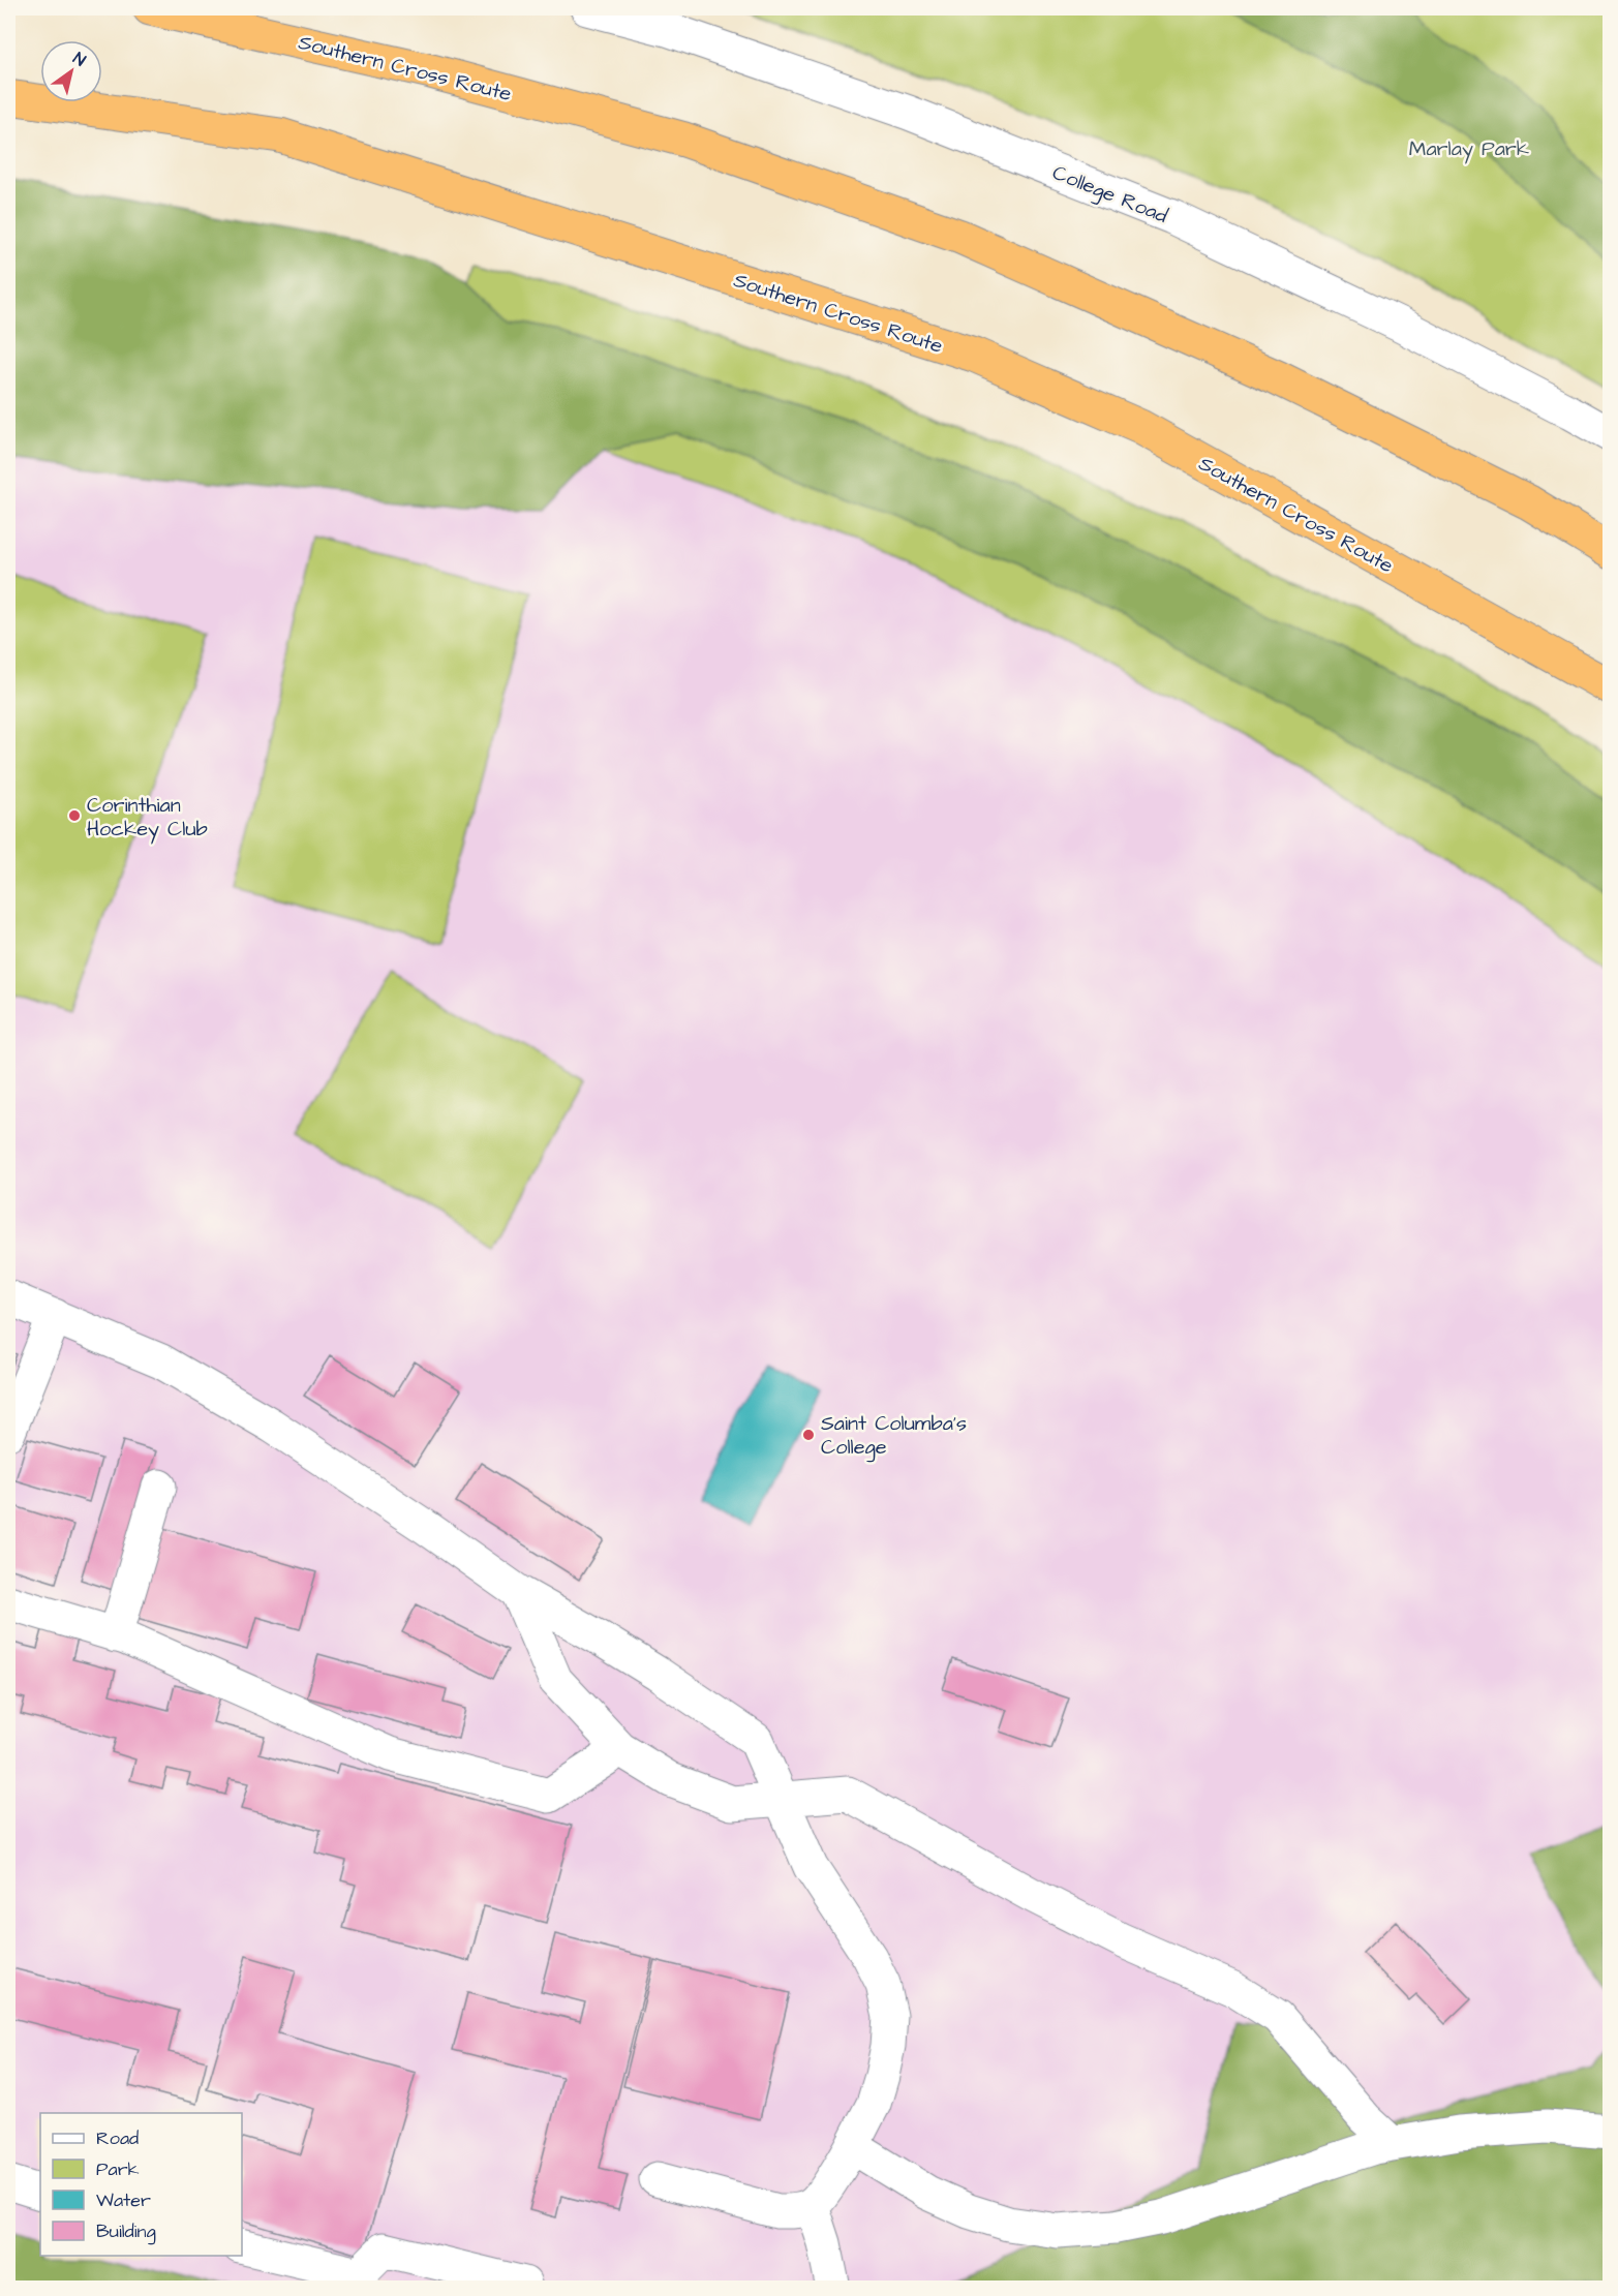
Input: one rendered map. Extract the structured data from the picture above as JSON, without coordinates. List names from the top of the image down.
{
  "streets": {
    "highway": ["Southern Cross Route"],
    "street": ["College Road"]
  },
  "parks": ["Marlay Park"],
  "places": ["Corinthian Hockey Club", "Saint Columba's College"],
  "legend": [
    "Road",
    "Park",
    "Water",
    "Building"
  ],
  "north": "top right"
}
